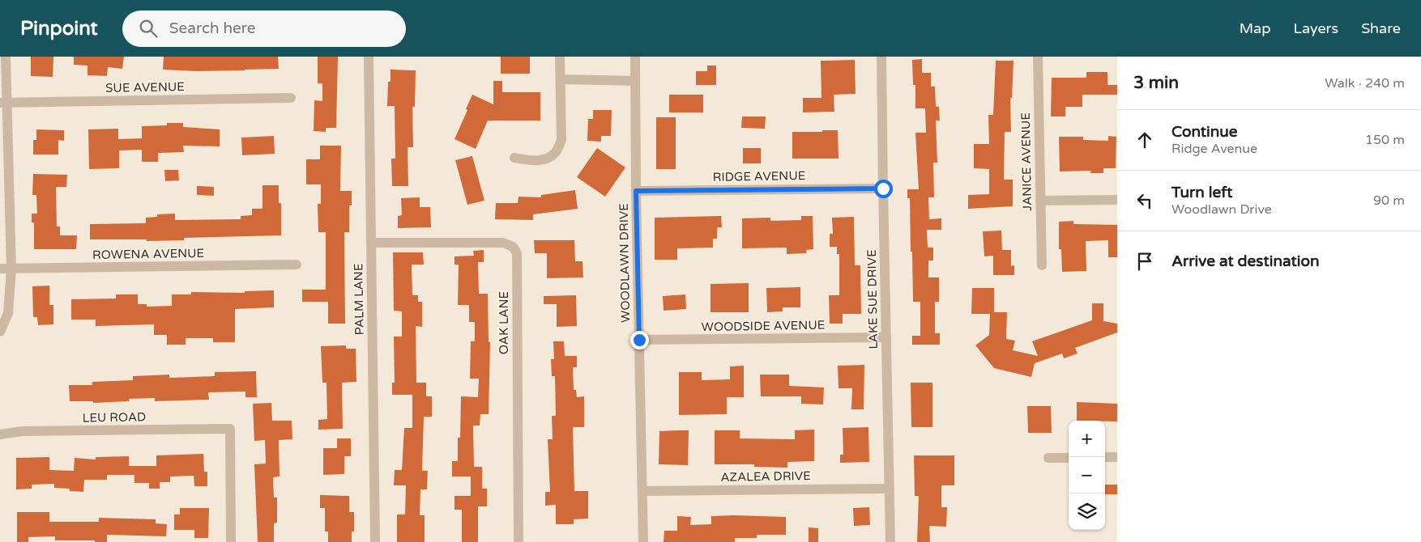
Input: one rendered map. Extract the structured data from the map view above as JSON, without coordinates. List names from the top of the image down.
{
  "streets": {
    "street": [
      "SUE AVENUE",
      "JANICE AVENUE",
      "RIDGE AVENUE",
      "ROWENA AVENUE",
      "WOODLAWN DRIVE",
      "PALM LANE",
      "LAKE SUE DRIVE",
      "OAK LANE",
      "WOODSIDE AVENUE",
      "LEU ROAD",
      "AZALEA DRIVE"
    ]
  },
  "crossings": [
    ["RIDGE AVENUE", "WOODLAWN DRIVE"],
    ["RIDGE AVENUE", "LAKE SUE DRIVE"],
    ["WOODLAWN DRIVE", "WOODSIDE AVENUE"],
    ["WOODLAWN DRIVE", "AZALEA DRIVE"],
    ["PALM LANE", "OAK LANE"],
    ["LAKE SUE DRIVE", "WOODSIDE AVENUE"],
    ["LAKE SUE DRIVE", "AZALEA DRIVE"]
  ],
  "page": {
    "header": "Pinpoint",
    "search": "Search here",
    "nav": ["Map", "Layers", "Share"],
    "heading": ["3 min", "Walk · 240 m"],
    "list": [
      ["Continue", "Ridge Avenue", "150 m"],
      ["Turn left", "Woodlawn Drive", "90 m"],
      "Arrive at destination"
    ],
    "map_buttons": ["+", "−"]
  }
}
